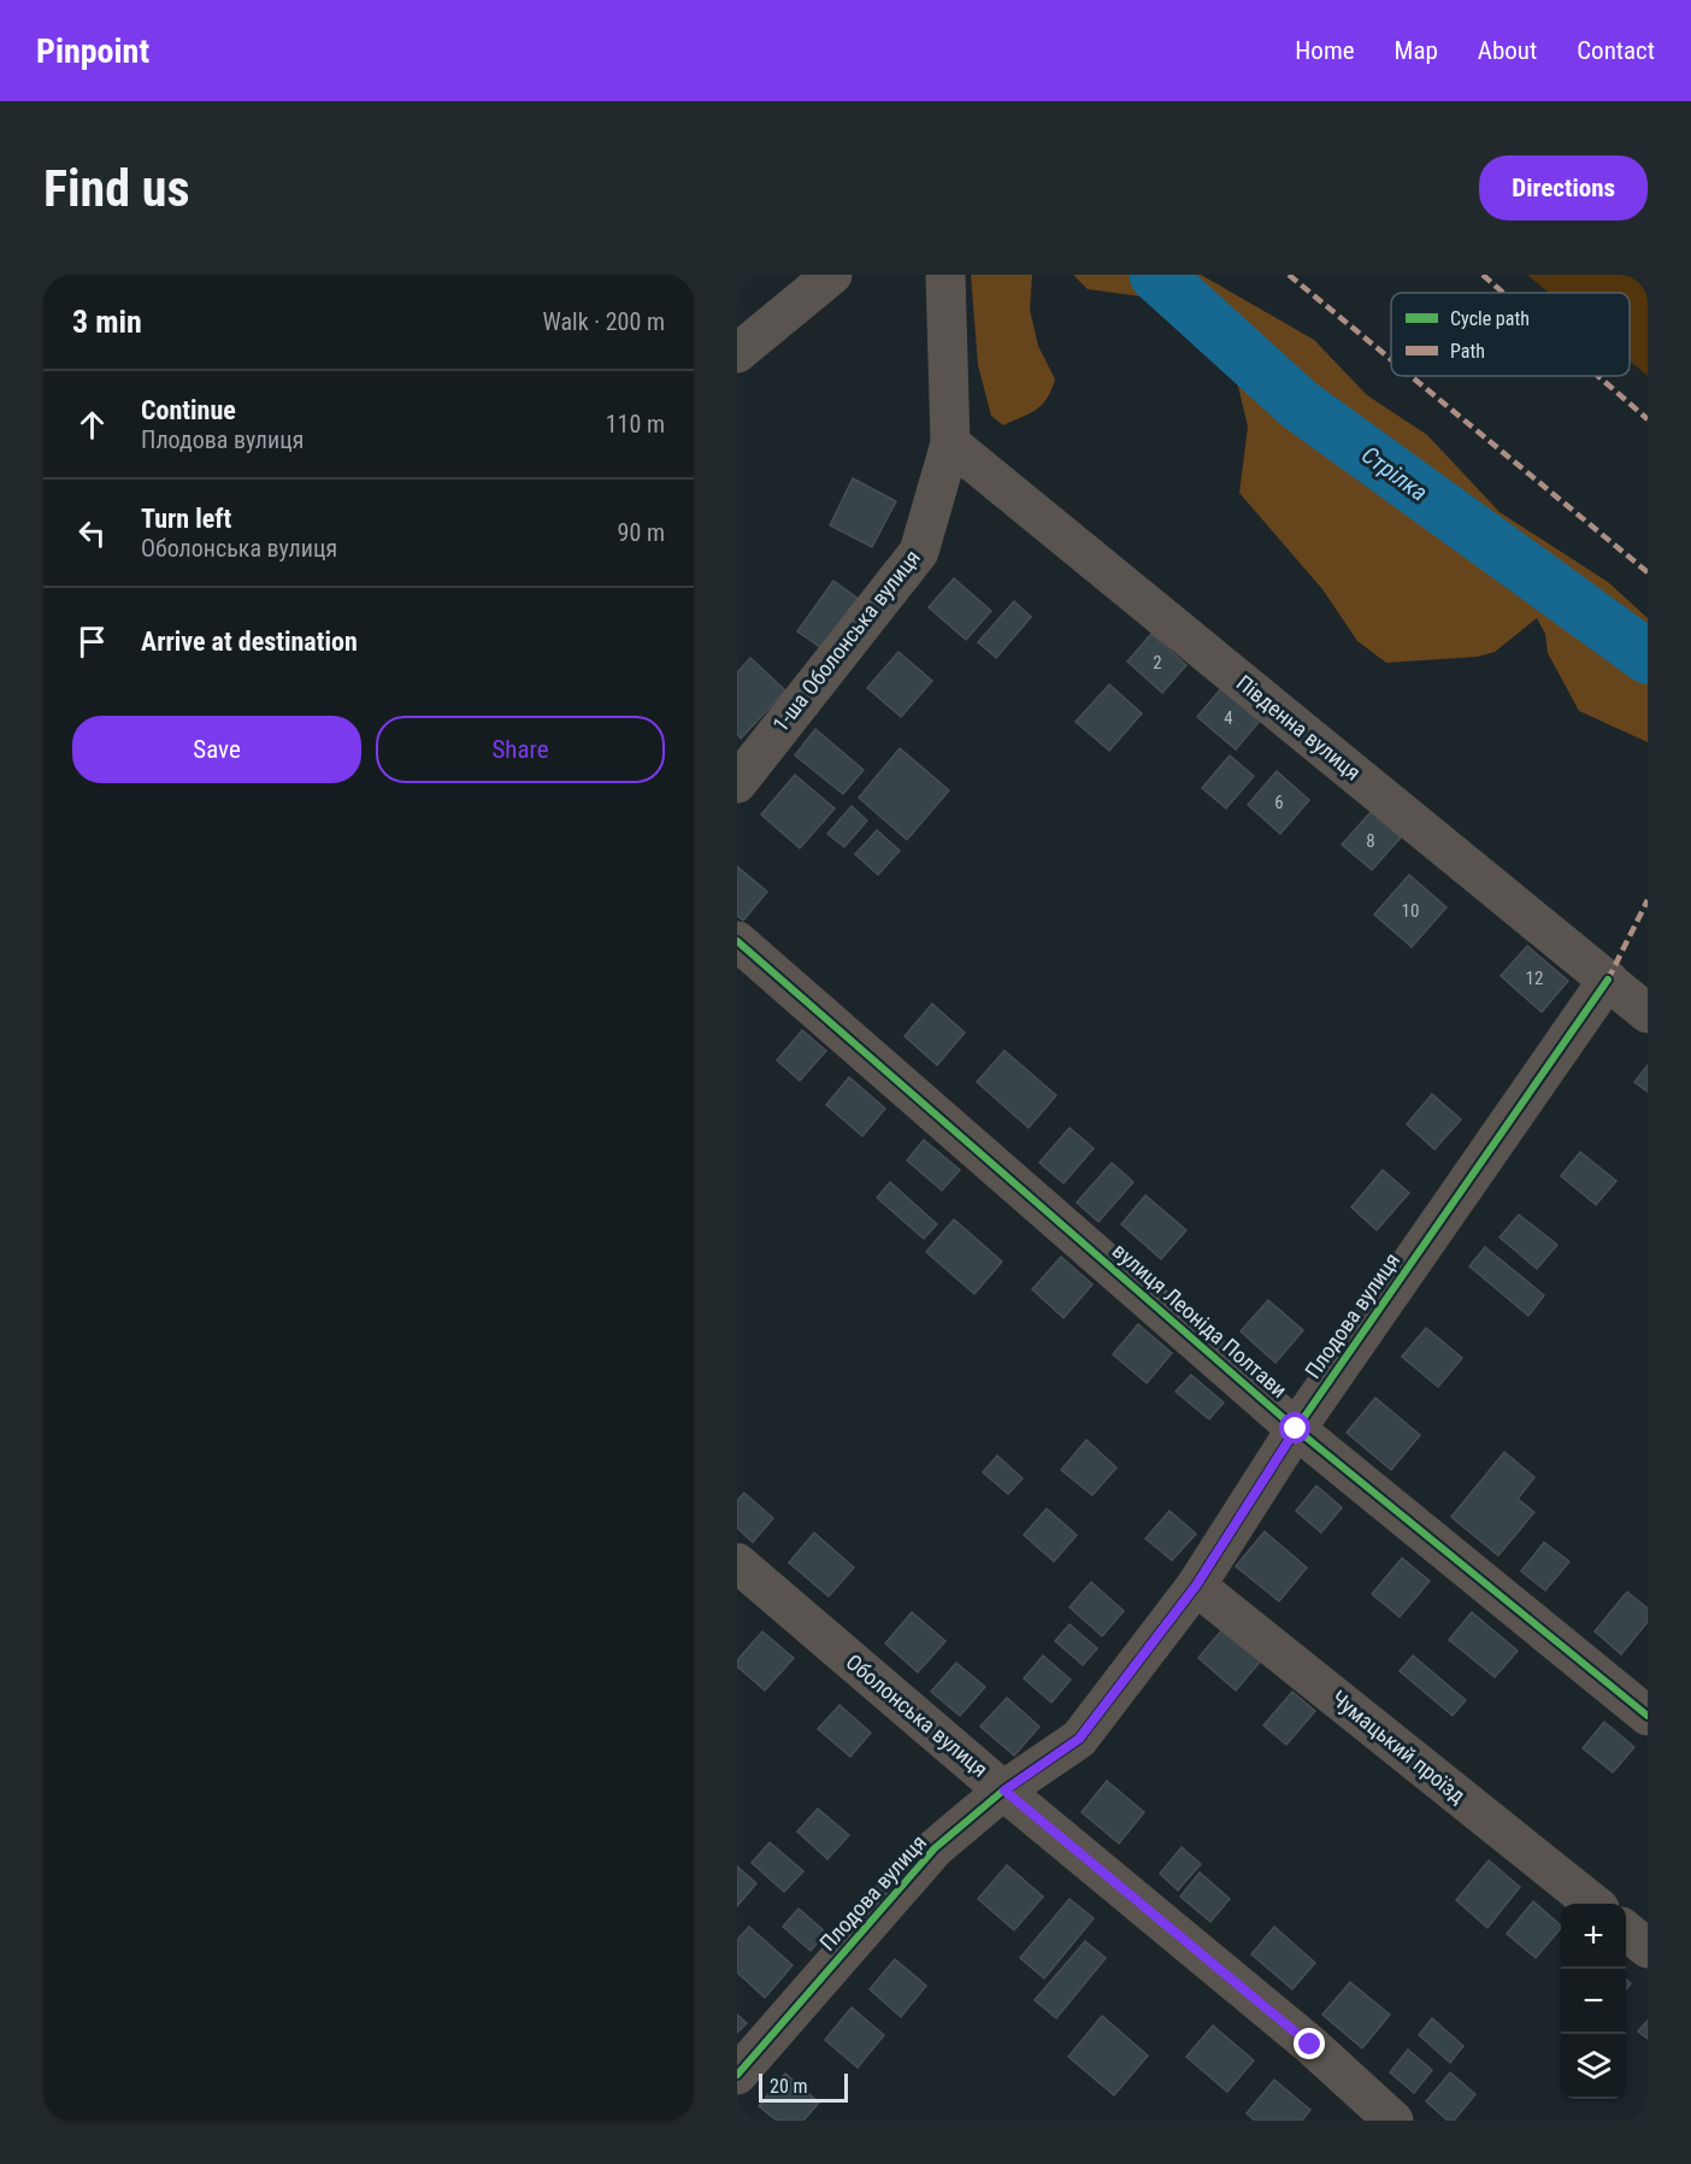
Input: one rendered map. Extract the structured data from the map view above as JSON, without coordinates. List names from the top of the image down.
{
  "streets": {
    "street": [
      "1-ша Оболонська вулиця",
      "Південна вулиця",
      "Плодова вулиця",
      "вулиця Леоніда Полтави",
      "Оболонська вулиця",
      "Чумацький проїзд"
    ]
  },
  "crossings": [
    ["1-ша Оболонська вулиця", "Південна вулиця"],
    ["Південна вулиця", "Плодова вулиця"],
    ["Плодова вулиця", "вулиця Леоніда Полтави"],
    ["Плодова вулиця", "Оболонська вулиця"],
    ["Плодова вулиця", "Чумацький проїзд"]
  ],
  "water": ["Стрілка"],
  "house_numbers": [
    "2",
    "4",
    "6",
    "8",
    "10",
    "12"
  ],
  "legend": ["Cycle path", "Path"],
  "scale_bar": "20 m",
  "page": {
    "header": "Pinpoint",
    "nav": [
      "Home",
      "Map",
      "About",
      "Contact"
    ],
    "buttons": [
      "Directions",
      ["Save", "Share"]
    ],
    "title": "Find us",
    "heading": ["3 min", "Walk · 200 m"],
    "list": [
      ["Continue", "Плодова вулиця", "110 m"],
      ["Turn left", "Оболонська вулиця", "90 m"],
      "Arrive at destination"
    ],
    "map_buttons": ["+", "−"],
    "scale": "20 m"
  }
}
